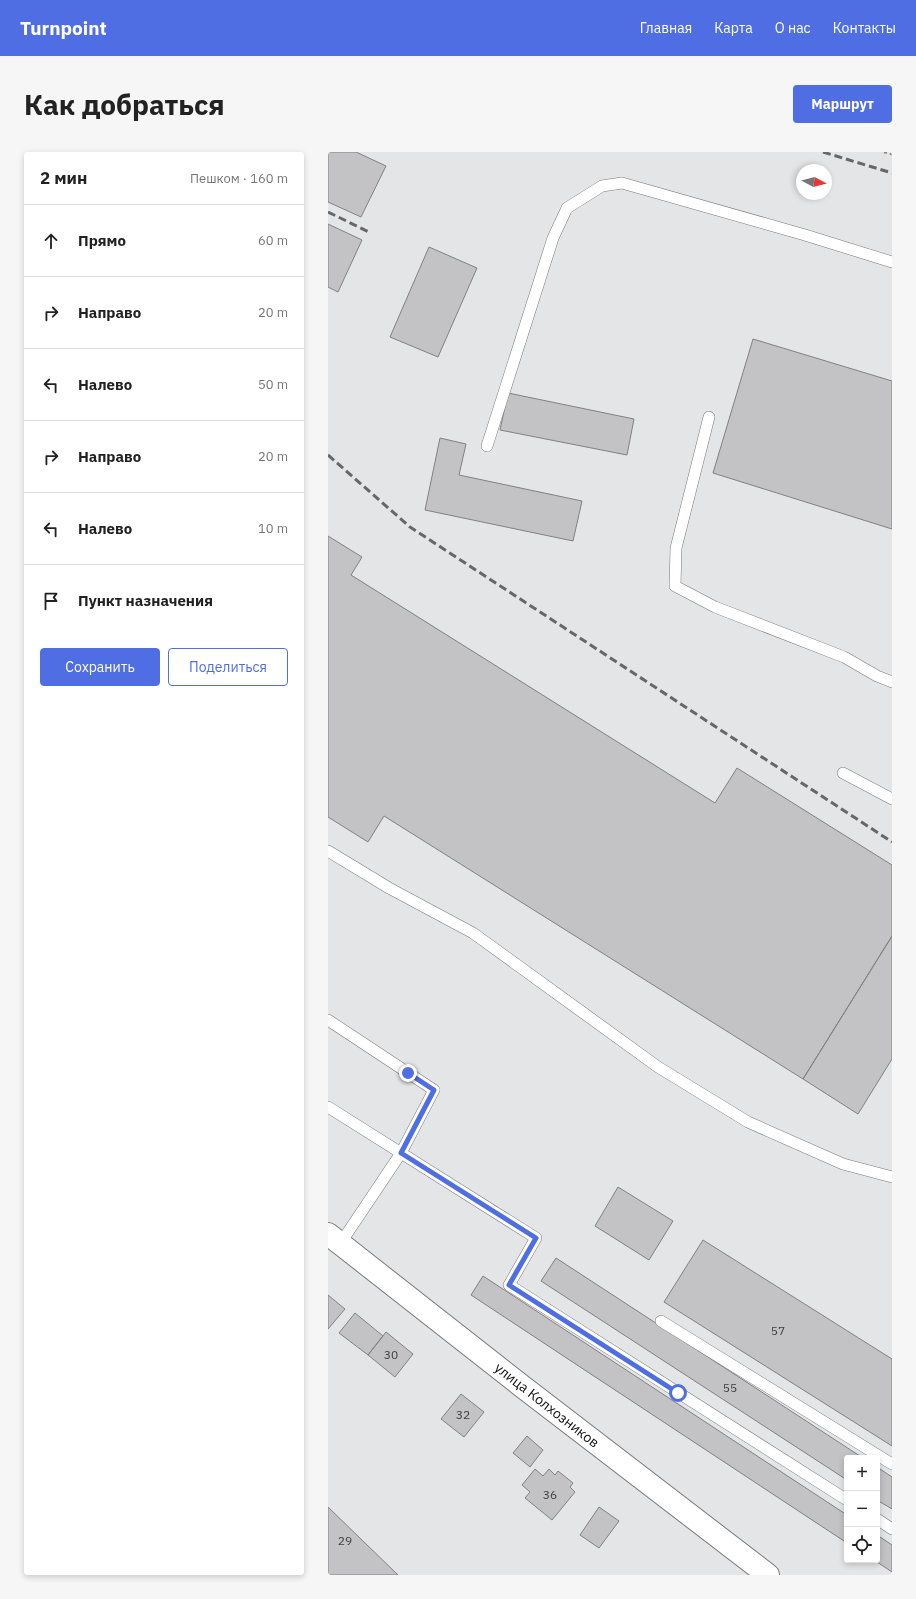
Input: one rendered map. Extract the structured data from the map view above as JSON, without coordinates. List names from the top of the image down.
{
  "streets": {
    "street": ["улица Колхозников"]
  },
  "house_numbers": [
    "57",
    "30",
    "55",
    "32",
    "36",
    "29"
  ],
  "north": "right",
  "page": {
    "header": "Turnpoint",
    "nav": [
      "Главная",
      "Карта",
      "О нас",
      "Контакты"
    ],
    "buttons": [
      "Маршрут",
      ["Сохранить", "Поделиться"]
    ],
    "title": "Как добраться",
    "heading": ["2 мин", "Пешком · 160 m"],
    "list": [
      ["Прямо", "60 m"],
      ["Направо", "20 m"],
      ["Налево", "50 m"],
      ["Направо", "20 m"],
      ["Налево", "10 m"],
      "Пункт назначения"
    ],
    "map_buttons": ["+", "−"]
  }
}
